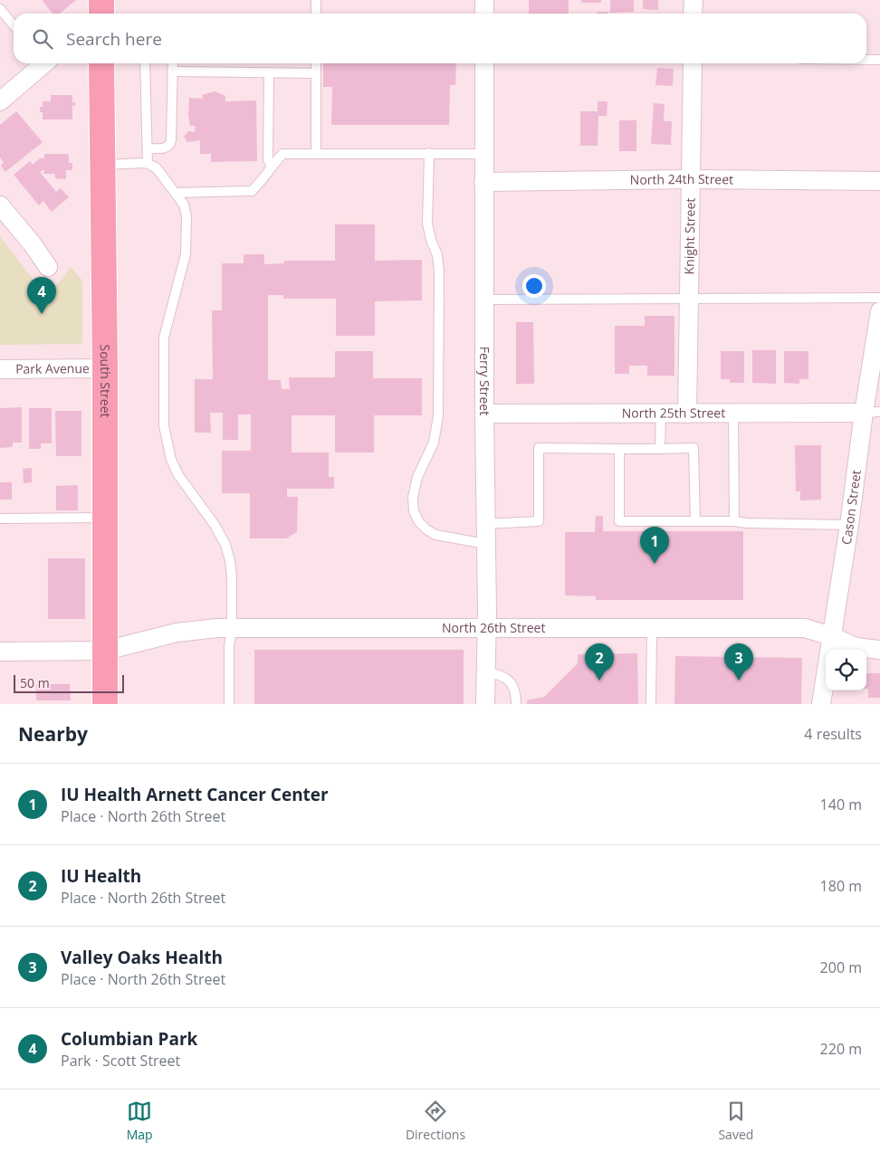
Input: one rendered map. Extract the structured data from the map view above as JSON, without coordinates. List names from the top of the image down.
{
  "streets": {
    "main road": ["South Street"],
    "street": [
      "North 24th Street",
      "Knight Street",
      "Park Avenue",
      "Ferry Street",
      "North 25th Street",
      "Cason Street",
      "North 26th Street"
    ]
  },
  "crossings": [
    ["North 24th Street", "Knight Street"],
    ["North 24th Street", "Ferry Street"],
    ["Knight Street", "North 25th Street"],
    ["Park Avenue", "South Street"],
    ["South Street", "North 26th Street"],
    ["Ferry Street", "North 25th Street"],
    ["Ferry Street", "North 26th Street"],
    ["North 25th Street", "Cason Street"],
    ["Cason Street", "North 26th Street"]
  ],
  "scale_bar": "50 m",
  "page": {
    "search": "Search here",
    "pins": [
      "4",
      "1",
      "2",
      "3"
    ],
    "scale": "50 m",
    "heading": ["Nearby", "4 results"],
    "list": [
      {
        "mark": "1",
        "name": "IU Health Arnett Cancer Center",
        "note": "Place · North 26th Street",
        "value": "140 m"
      },
      {
        "mark": "2",
        "name": "IU Health",
        "note": "Place · North 26th Street",
        "value": "180 m"
      },
      {
        "mark": "3",
        "name": "Valley Oaks Health",
        "note": "Place · North 26th Street",
        "value": "200 m"
      },
      {
        "mark": "4",
        "name": "Columbian Park",
        "note": "Park · Scott Street",
        "value": "220 m"
      }
    ],
    "nav": ["Map", "Directions", "Saved"]
  }
}
